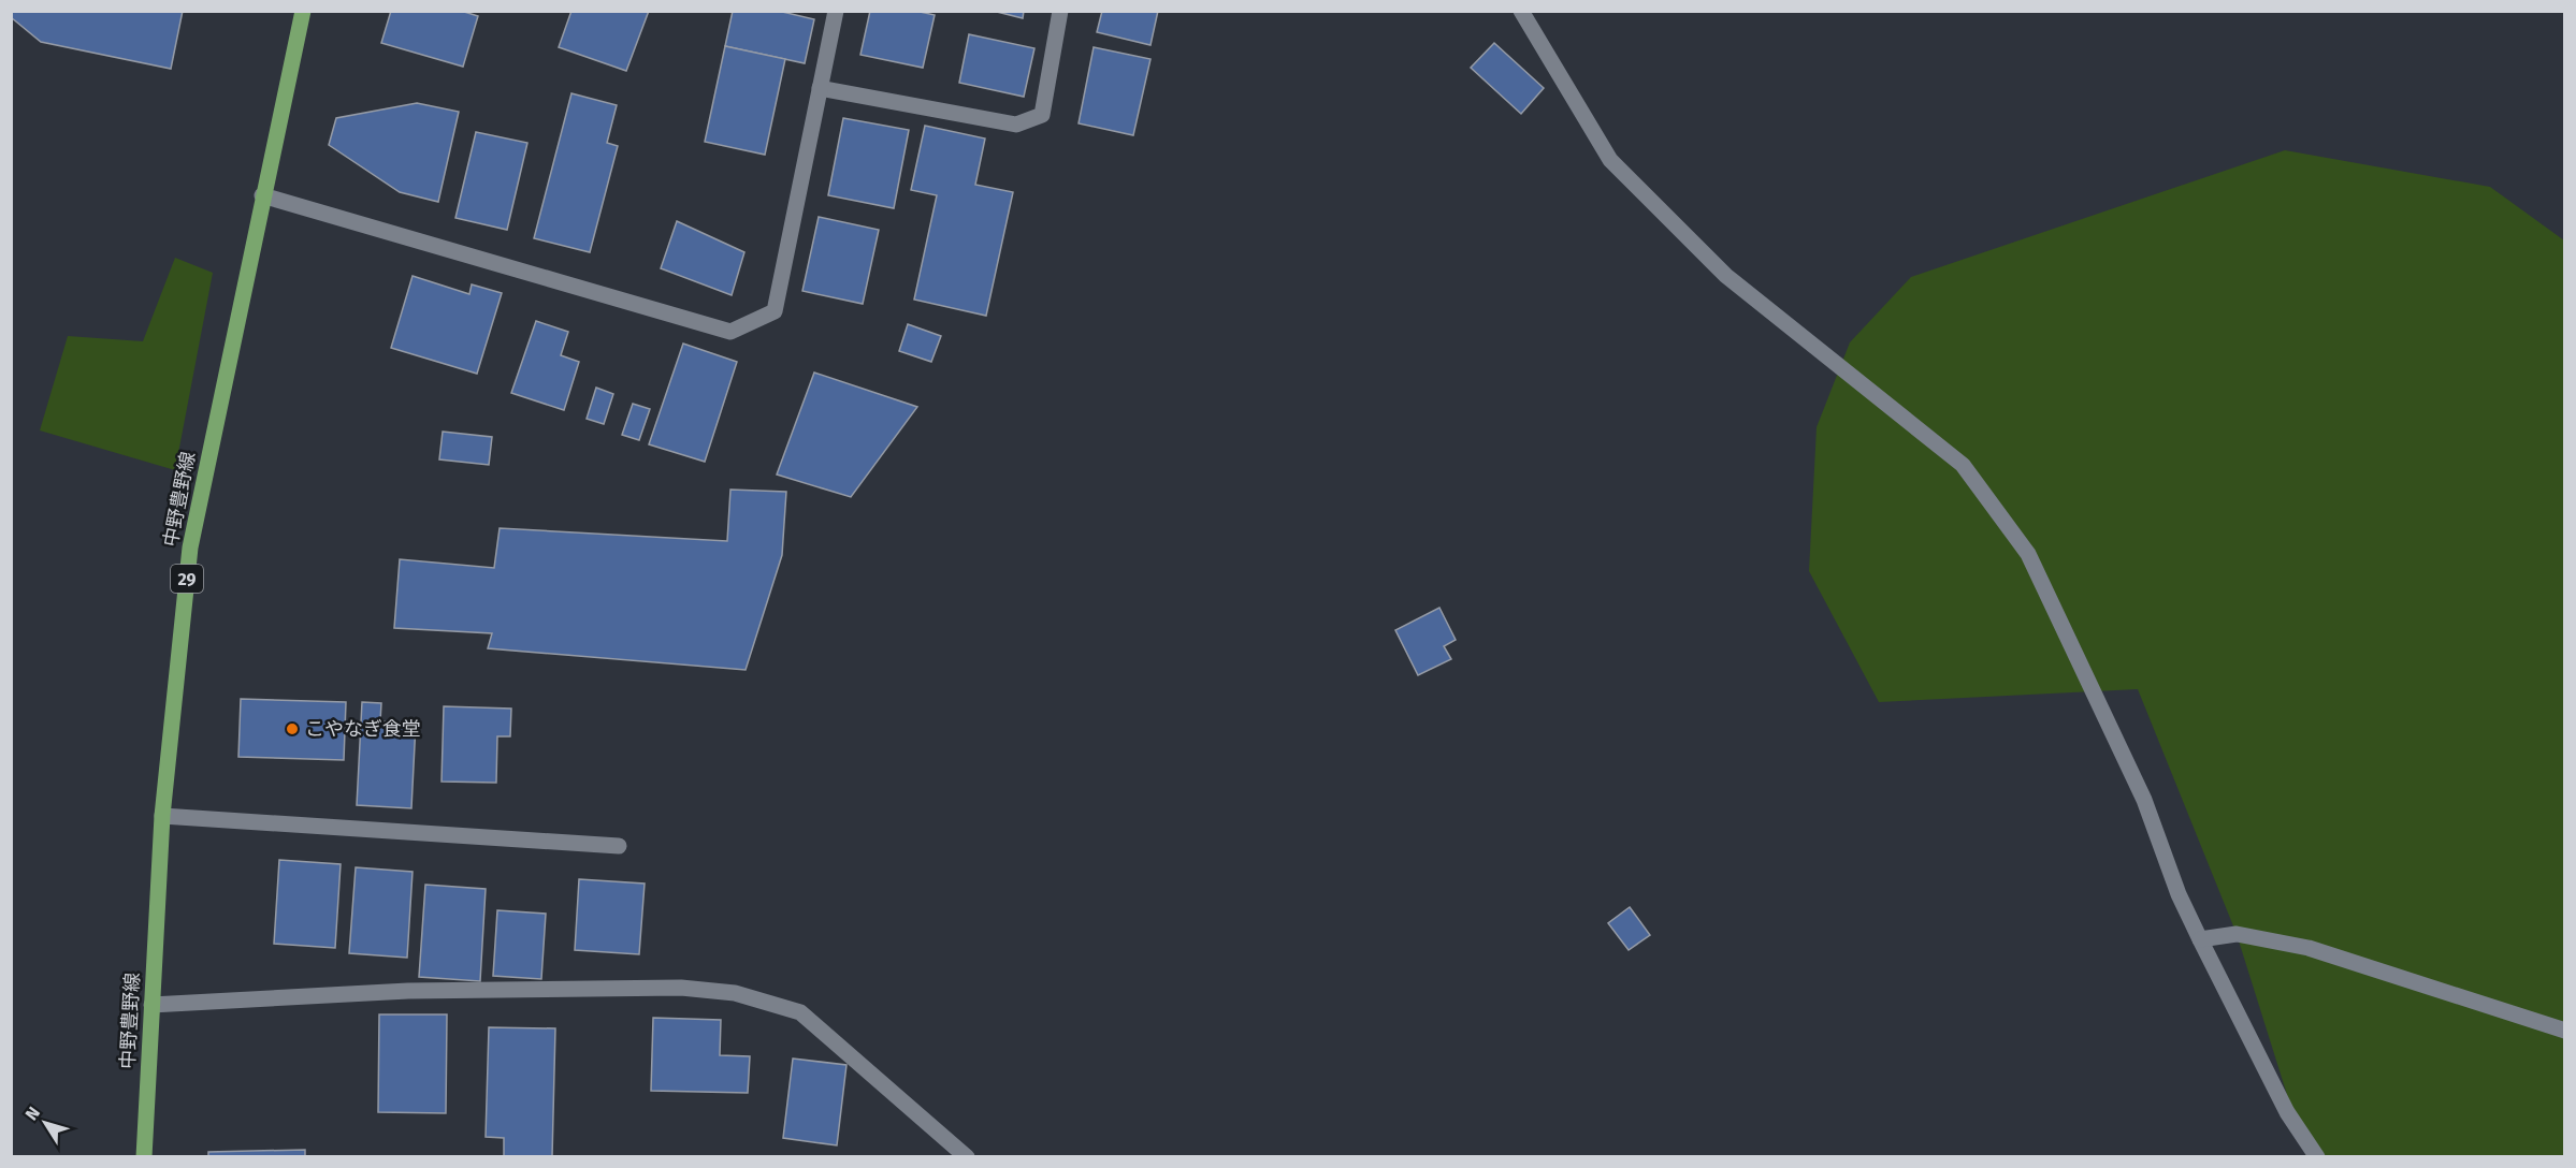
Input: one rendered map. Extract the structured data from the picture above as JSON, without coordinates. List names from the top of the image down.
{
  "streets": {
    "main road": ["中野豊野線", "29"]
  },
  "places": ["こやなぎ食堂"],
  "north": "top left"
}
